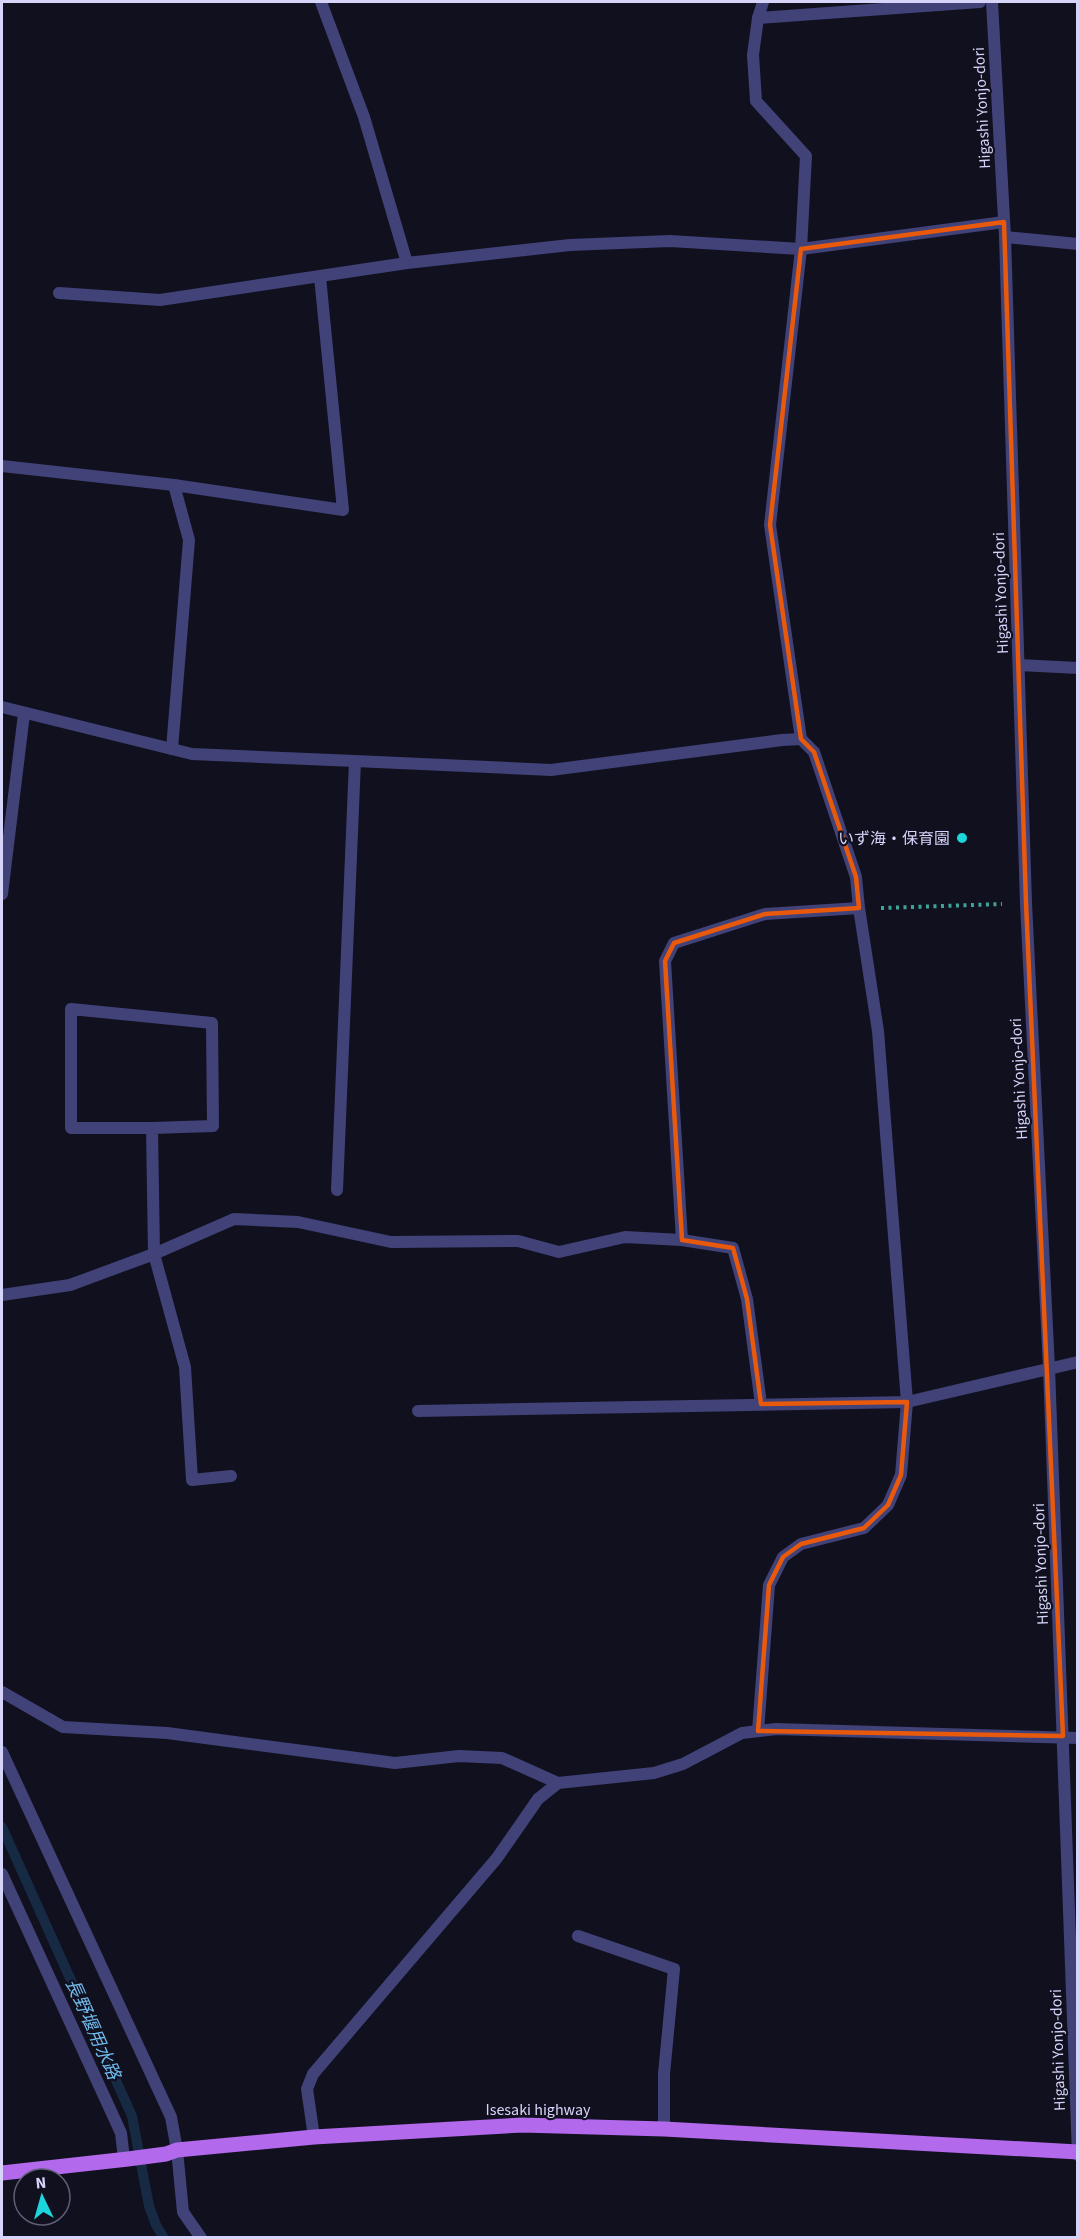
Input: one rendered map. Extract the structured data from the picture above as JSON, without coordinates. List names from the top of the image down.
{
  "streets": {
    "main road": ["Isesaki highway"],
    "street": ["Higashi Yonjo-dori"]
  },
  "crossings": [
    ["Higashi Yonjo-dori", "Isesaki highway"]
  ],
  "water": ["長野堰用水路"],
  "places": ["いず海・保育園"],
  "north": "top"
}
